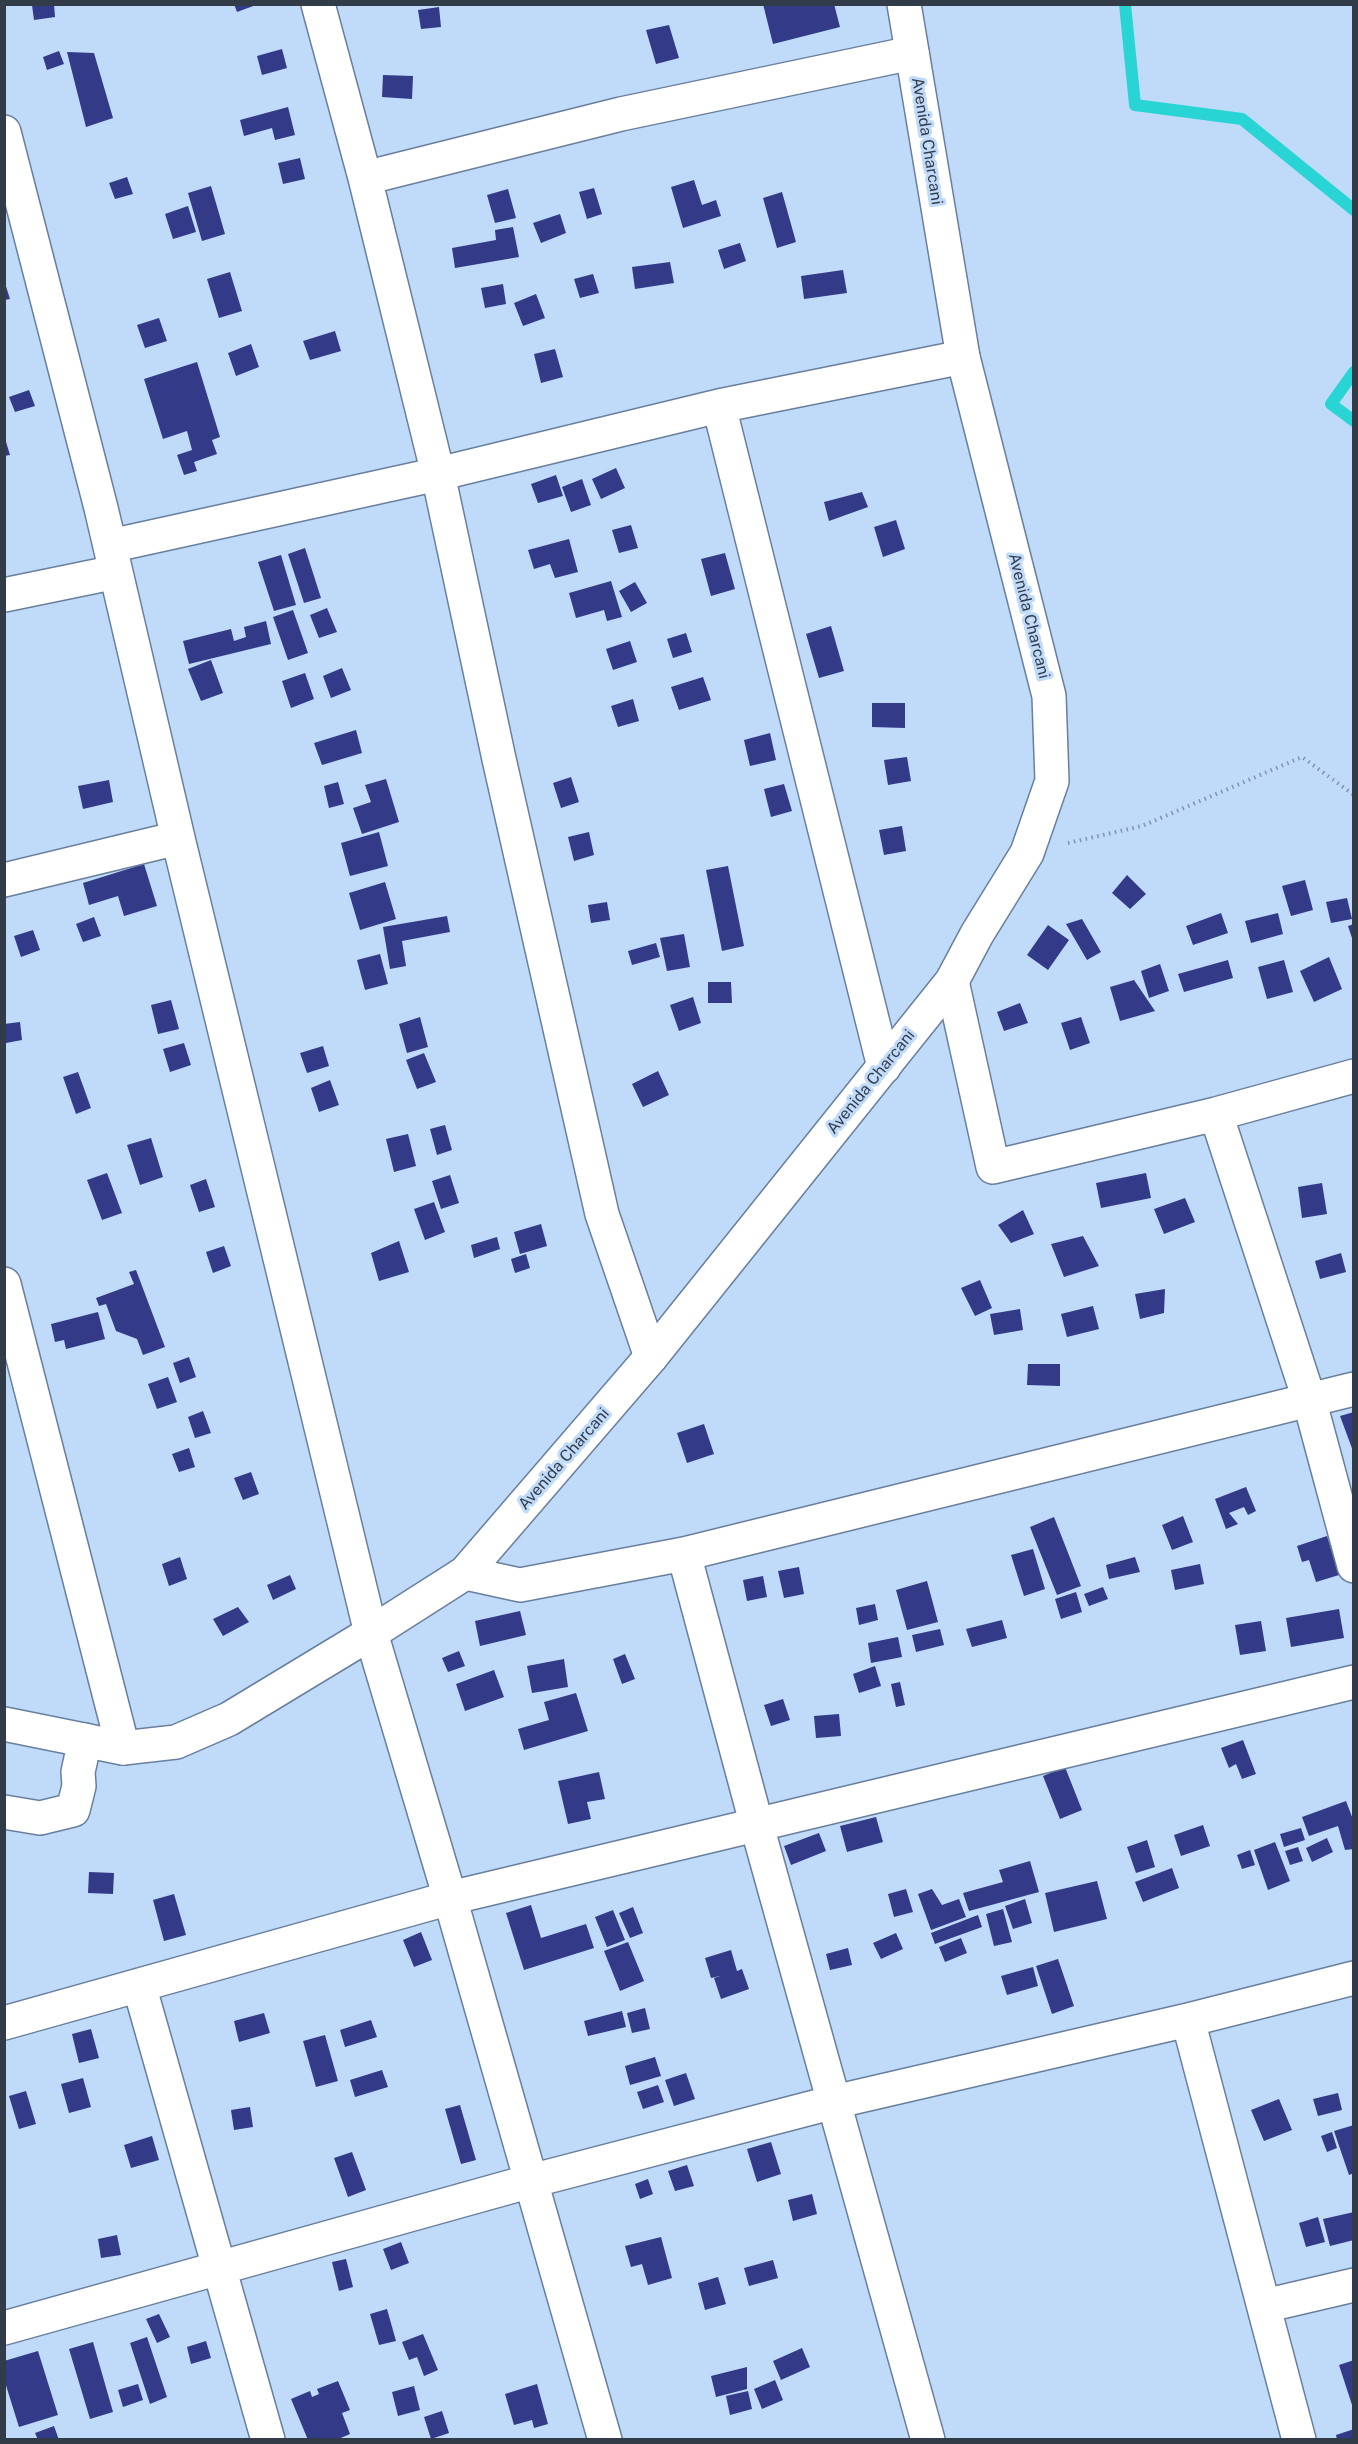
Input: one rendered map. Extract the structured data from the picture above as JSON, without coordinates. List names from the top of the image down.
{
  "streets": {
    "street": ["Avenida Charcani"]
  }
}
